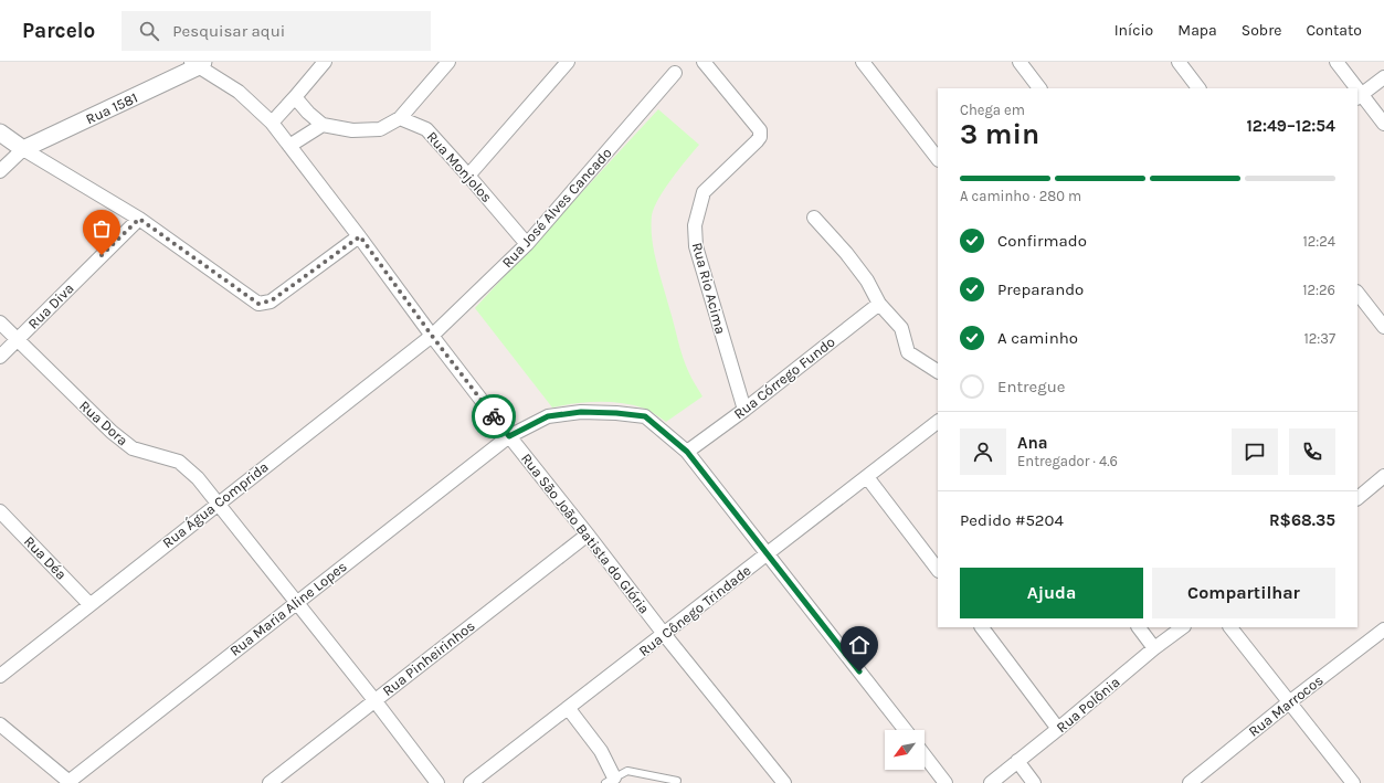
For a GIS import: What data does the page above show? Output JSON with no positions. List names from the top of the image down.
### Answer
{
  "streets": {
    "street": [
      "Rua 1581",
      "Rua Monjolos",
      "Rua José Alves Cancado",
      "Rua Rio Acima",
      "Rua Diva",
      "Rua Córrego Fundo",
      "Rua Dora",
      "Rua Água Comprida",
      "Rua São João Batista do Glória",
      "Rua Déa",
      "Rua Maria Aline Lopes",
      "Rua Cônego Trindade",
      "Rua Pinheirinhos",
      "Rua Polônia",
      "Rua Marrocos"
    ]
  },
  "crossings": [
    ["Rua 1581", "Rua São João Batista do Glória"],
    ["Rua Monjolos", "Rua José Alves Cancado"],
    ["Rua José Alves Cancado", "Rua Água Comprida"],
    ["Rua José Alves Cancado", "Rua São João Batista do Glória"],
    ["Rua Rio Acima", "Rua Córrego Fundo"],
    ["Rua Diva", "Rua Dora"],
    ["Rua Córrego Fundo", "Rua Maria Aline Lopes"],
    ["Rua Dora", "Rua Água Comprida"],
    ["Rua Dora", "Rua Maria Aline Lopes"],
    ["Rua Dora", "Rua Pinheirinhos"],
    ["Rua Água Comprida", "Rua São João Batista do Glória"],
    ["Rua Água Comprida", "Rua Déa"],
    ["Rua São João Batista do Glória", "Rua Maria Aline Lopes"],
    ["Rua São João Batista do Glória", "Rua Cônego Trindade"],
    ["Rua São João Batista do Glória", "Rua Pinheirinhos"],
    ["Rua Maria Aline Lopes", "Rua Cônego Trindade"]
  ],
  "north": "bottom left",
  "page": {
    "header": "Parcelo",
    "search": "Pesquisar aqui",
    "nav": [
      "Início",
      "Mapa",
      "Sobre",
      "Contato"
    ],
    "heading": ["3 min", "Chega em", "12:49–12:54"],
    "panel": [
      "Ana",
      "Entregador · 4.6",
      "Pedido #5204",
      "R$68.35"
    ],
    "bar": "A caminho · 280 m",
    "list": [
      ["Confirmado", "12:24"],
      ["Preparando", "12:26"],
      ["A caminho", "12:37"],
      "Entregue"
    ],
    "buttons": ["Ajuda", "Compartilhar"]
  }
}
